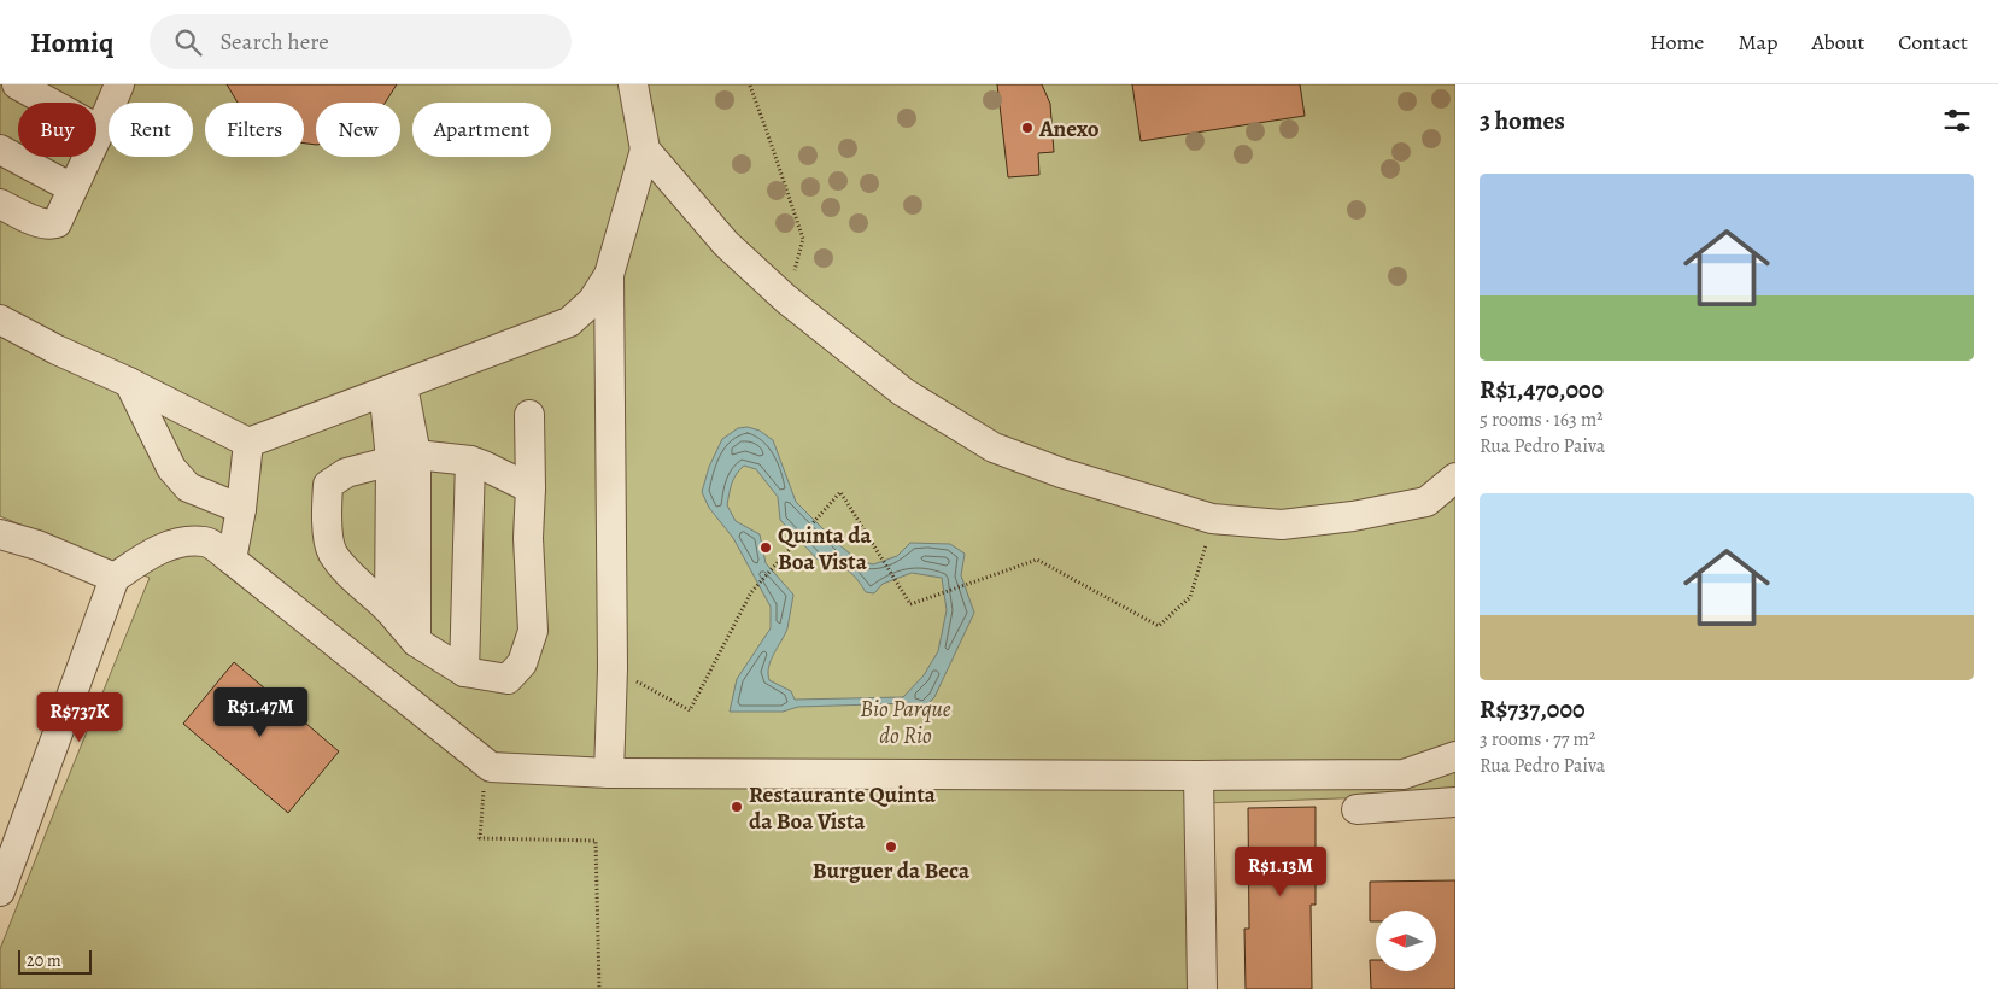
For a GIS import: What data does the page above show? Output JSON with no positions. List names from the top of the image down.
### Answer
{
  "parks": ["Bio Parque do Rio"],
  "places": [
    "Anexo",
    "Quinta da Boa Vista",
    "Restaurante Quinta da Boa Vista",
    "Burguer da Beca"
  ],
  "scale_bar": "20 m",
  "north": "left",
  "page": {
    "header": "Homiq",
    "search": "Search here",
    "nav": [
      "Home",
      "Map",
      "About",
      "Contact"
    ],
    "heading": "3 homes",
    "chip": [
      "Buy",
      "Rent",
      "Filters",
      "New",
      "Apartment"
    ],
    "list": [
      {
        "name": "R$1,470,000",
        "note": "5 rooms · 163 m² · Rua Pedro Paiva"
      },
      {
        "name": "R$737,000",
        "note": "3 rooms · 77 m² · Rua Pedro Paiva"
      }
    ],
    "price": ["R$1.47M", "R$737K", "R$1.13M"],
    "scale": "20 m"
  }
}
